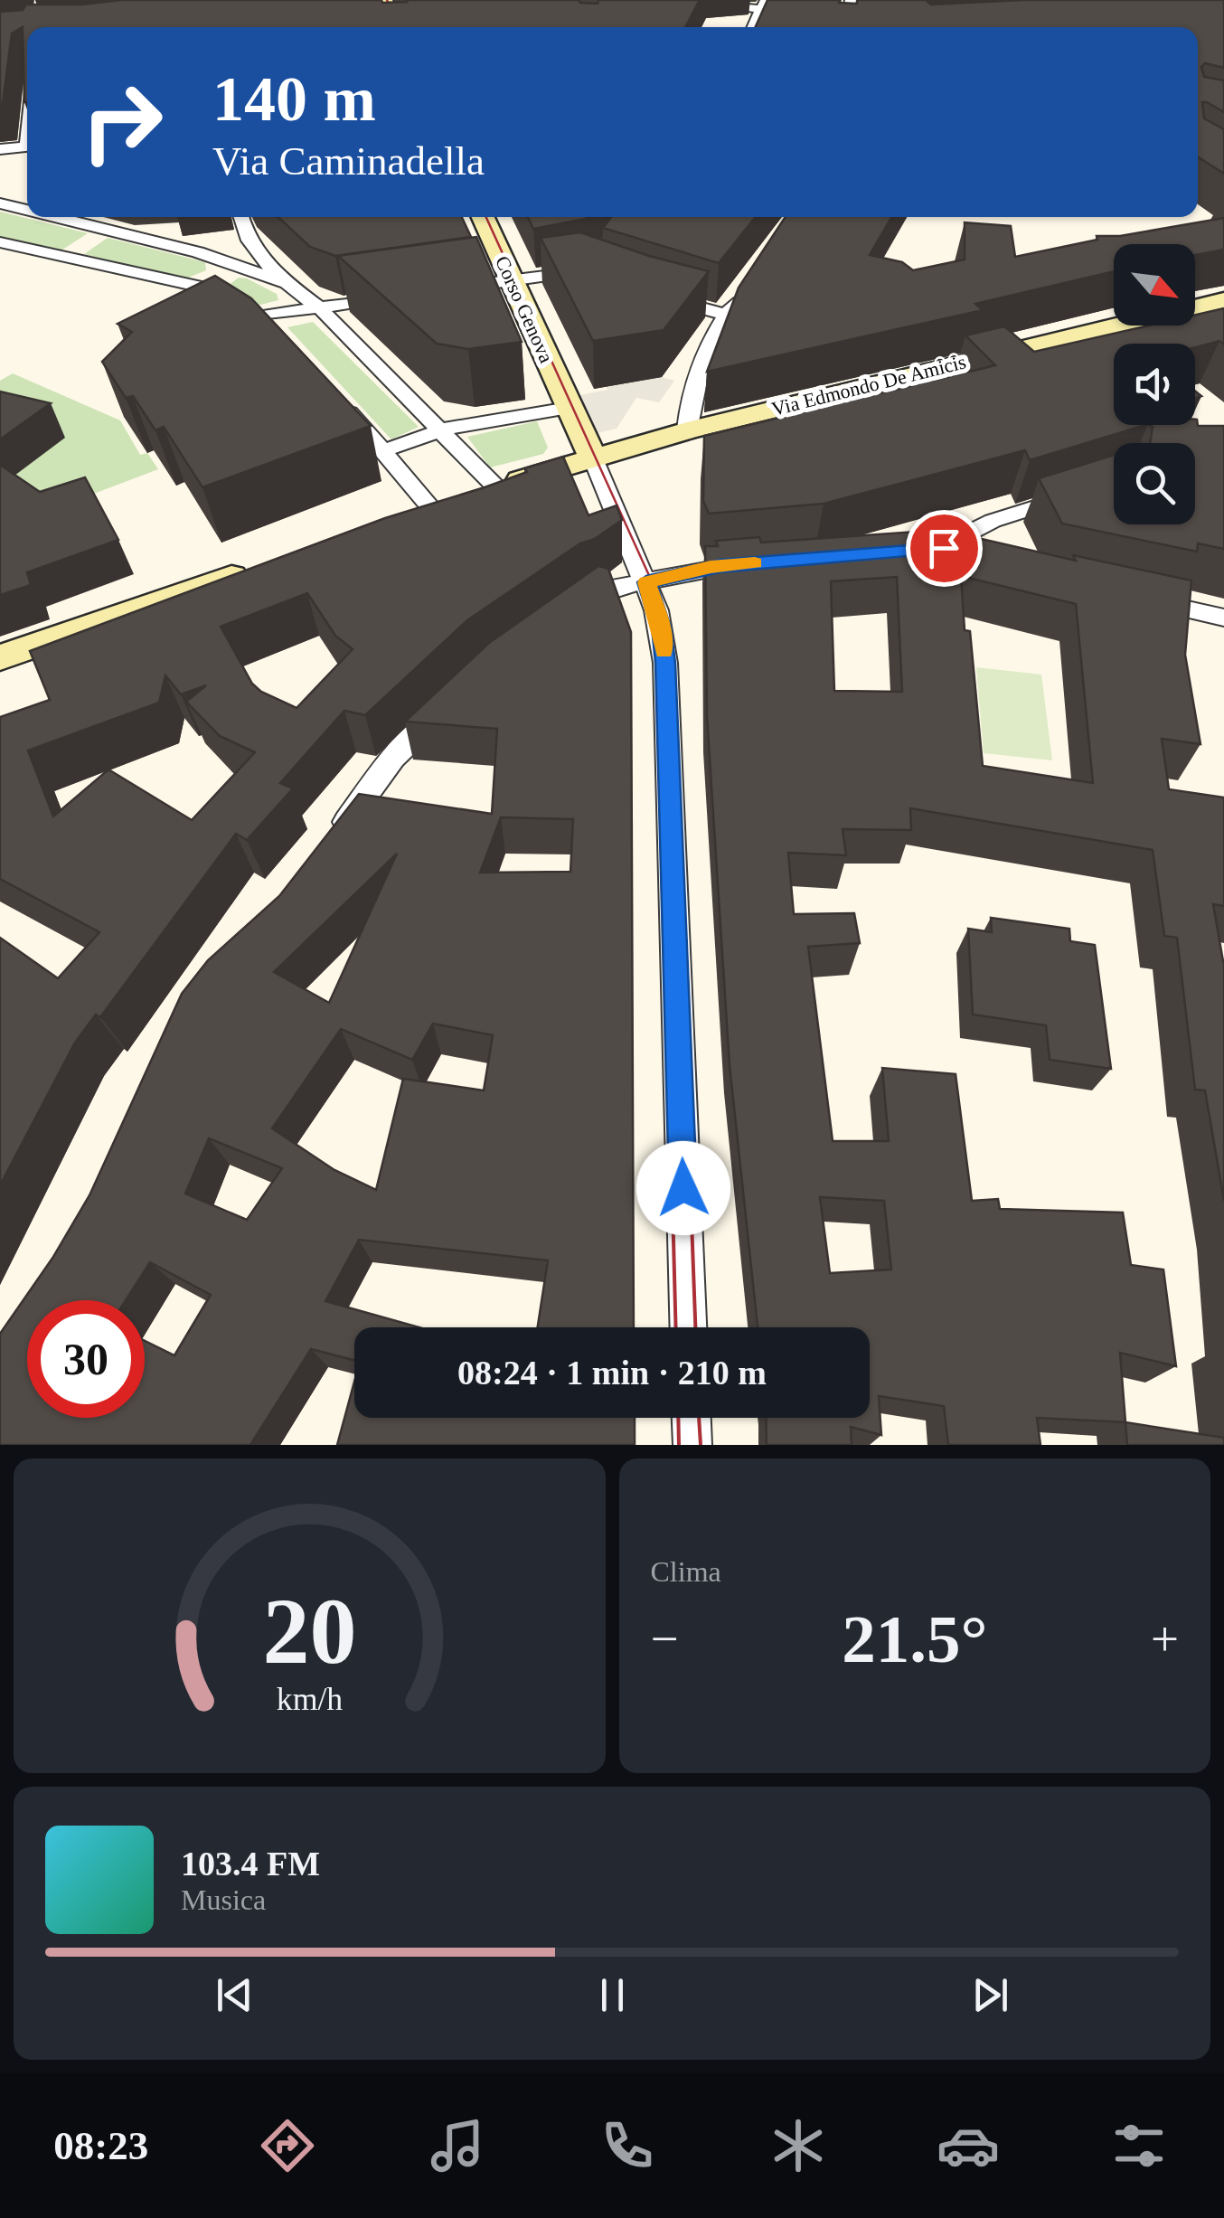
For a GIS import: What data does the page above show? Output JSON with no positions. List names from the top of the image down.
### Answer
{
  "streets": {
    "street": ["Corso Genova", "Via Edmondo De Amicis"]
  },
  "crossings": [
    ["Corso Genova", "Via Edmondo De Amicis"]
  ],
  "north": "bottom right",
  "page": {
    "turn": ["140 m", "Via Caminadella"],
    "limit": "30",
    "trip": "08:24 · 1 min · 210 m",
    "tile": "Clima",
    "heat": ["−", "21.5°", "+"],
    "song": ["103.4 FM", "Musica"],
    "tabs": "08:23",
    "gauge": ["20", "km/h"]
  }
}
